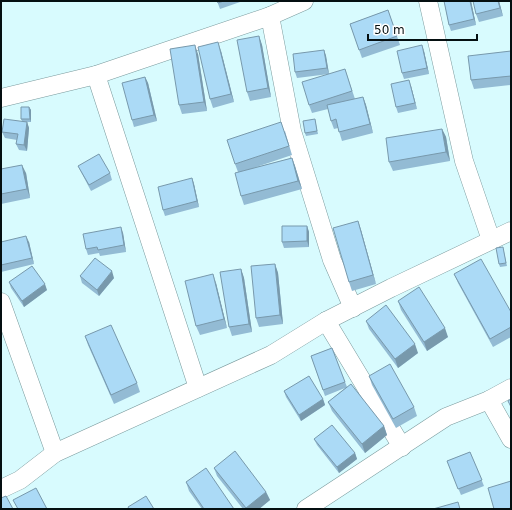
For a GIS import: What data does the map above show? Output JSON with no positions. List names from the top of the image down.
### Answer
{
  "scale_bar": "50 m"
}
